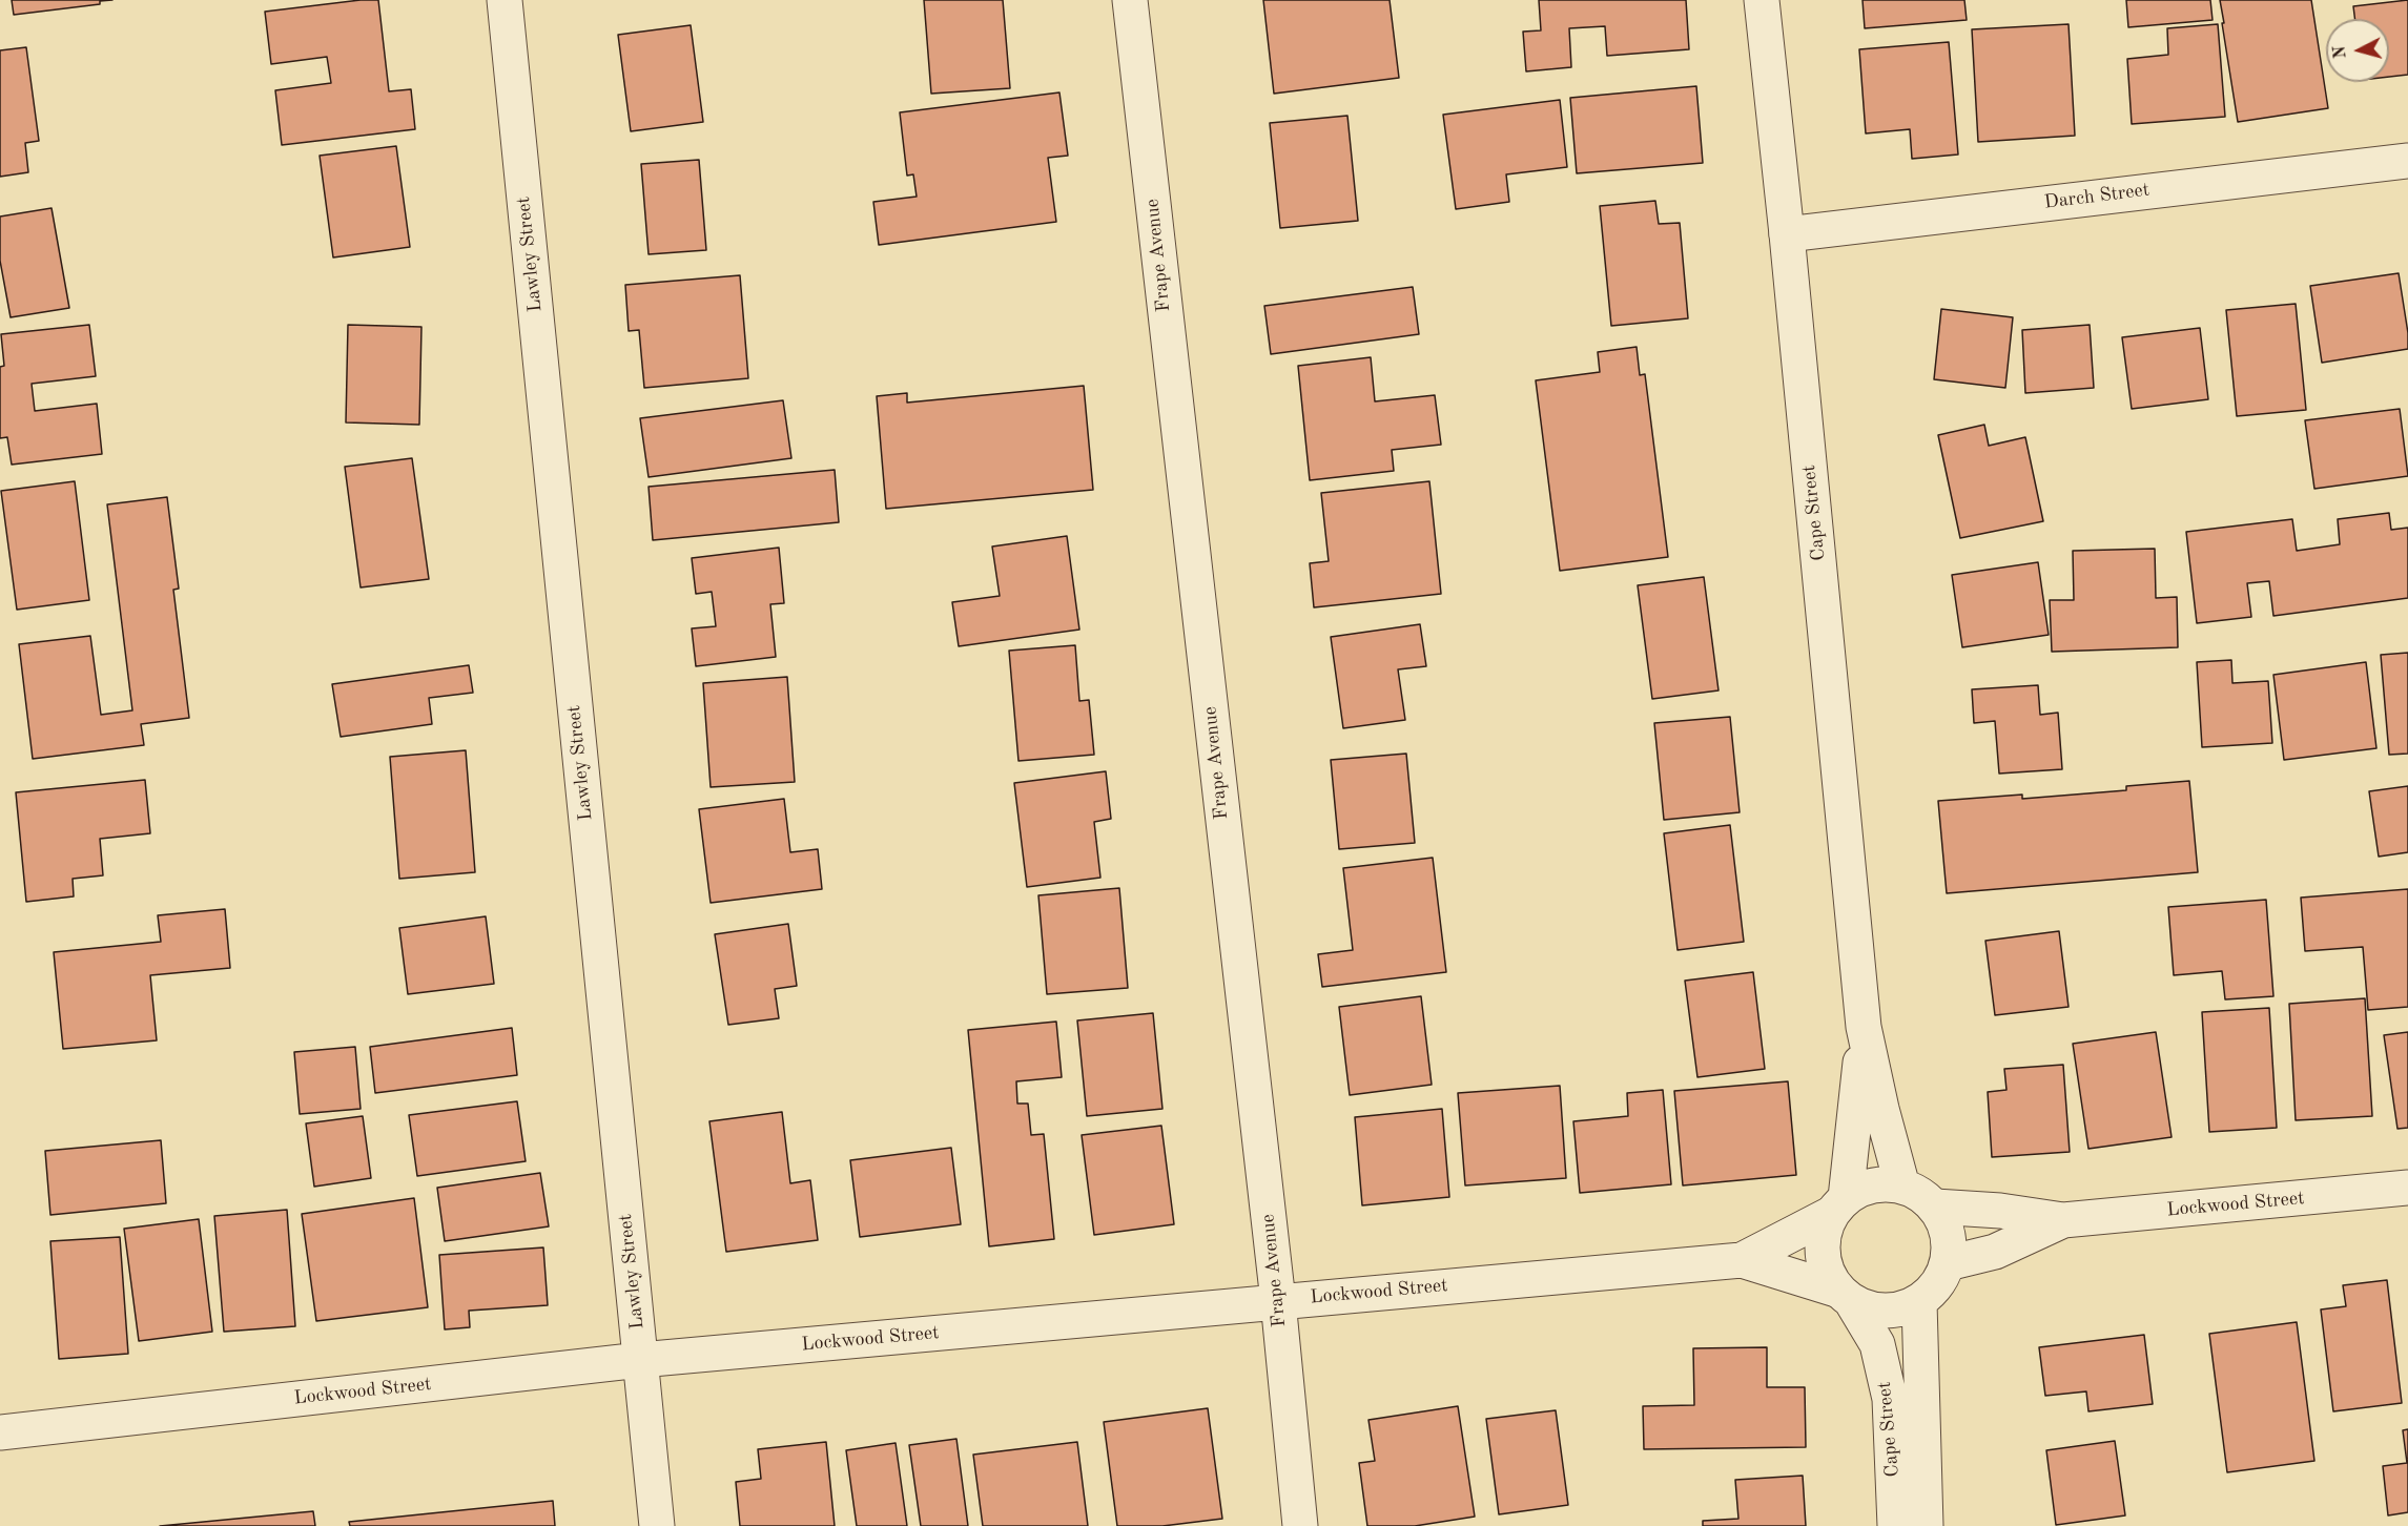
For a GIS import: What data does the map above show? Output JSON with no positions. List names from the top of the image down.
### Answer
{
  "streets": {
    "street": [
      "Darch Street",
      "Lawley Street",
      "Frape Avenue",
      "Cape Street",
      "Lockwood Street"
    ]
  },
  "crossings": [
    ["Darch Street", "Cape Street"],
    ["Lawley Street", "Lockwood Street"],
    ["Frape Avenue", "Lockwood Street"],
    ["Cape Street", "Lockwood Street"]
  ],
  "north": "left"
}
